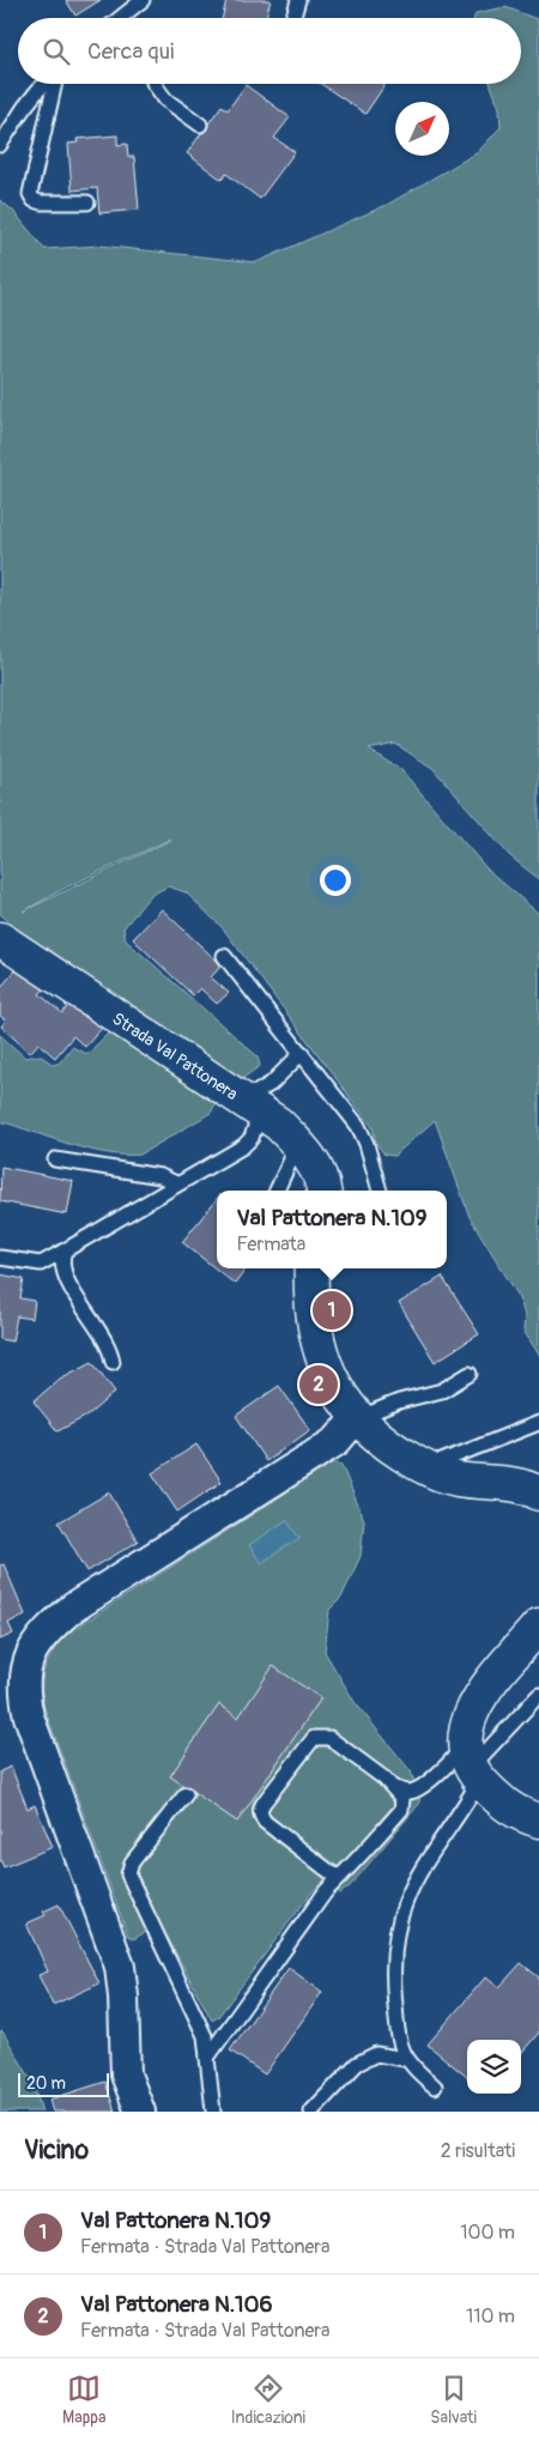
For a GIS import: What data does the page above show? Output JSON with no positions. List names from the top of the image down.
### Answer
{
  "streets": {
    "street": ["Strada Val Pattonera"]
  },
  "scale_bar": "20 m",
  "north": "top right",
  "page": {
    "search": "Cerca qui",
    "popup": ["Val Pattonera N.109", "Fermata"],
    "pins": ["1", "2"],
    "scale": "20 m",
    "heading": ["Vicino", "2 risultati"],
    "list": [
      {
        "mark": "1",
        "name": "Val Pattonera N.109",
        "note": "Fermata · Strada Val Pattonera",
        "value": "100 m"
      },
      {
        "mark": "2",
        "name": "Val Pattonera N.106",
        "note": "Fermata · Strada Val Pattonera",
        "value": "110 m"
      }
    ],
    "nav": ["Mappa", "Indicazioni", "Salvati"]
  }
}
